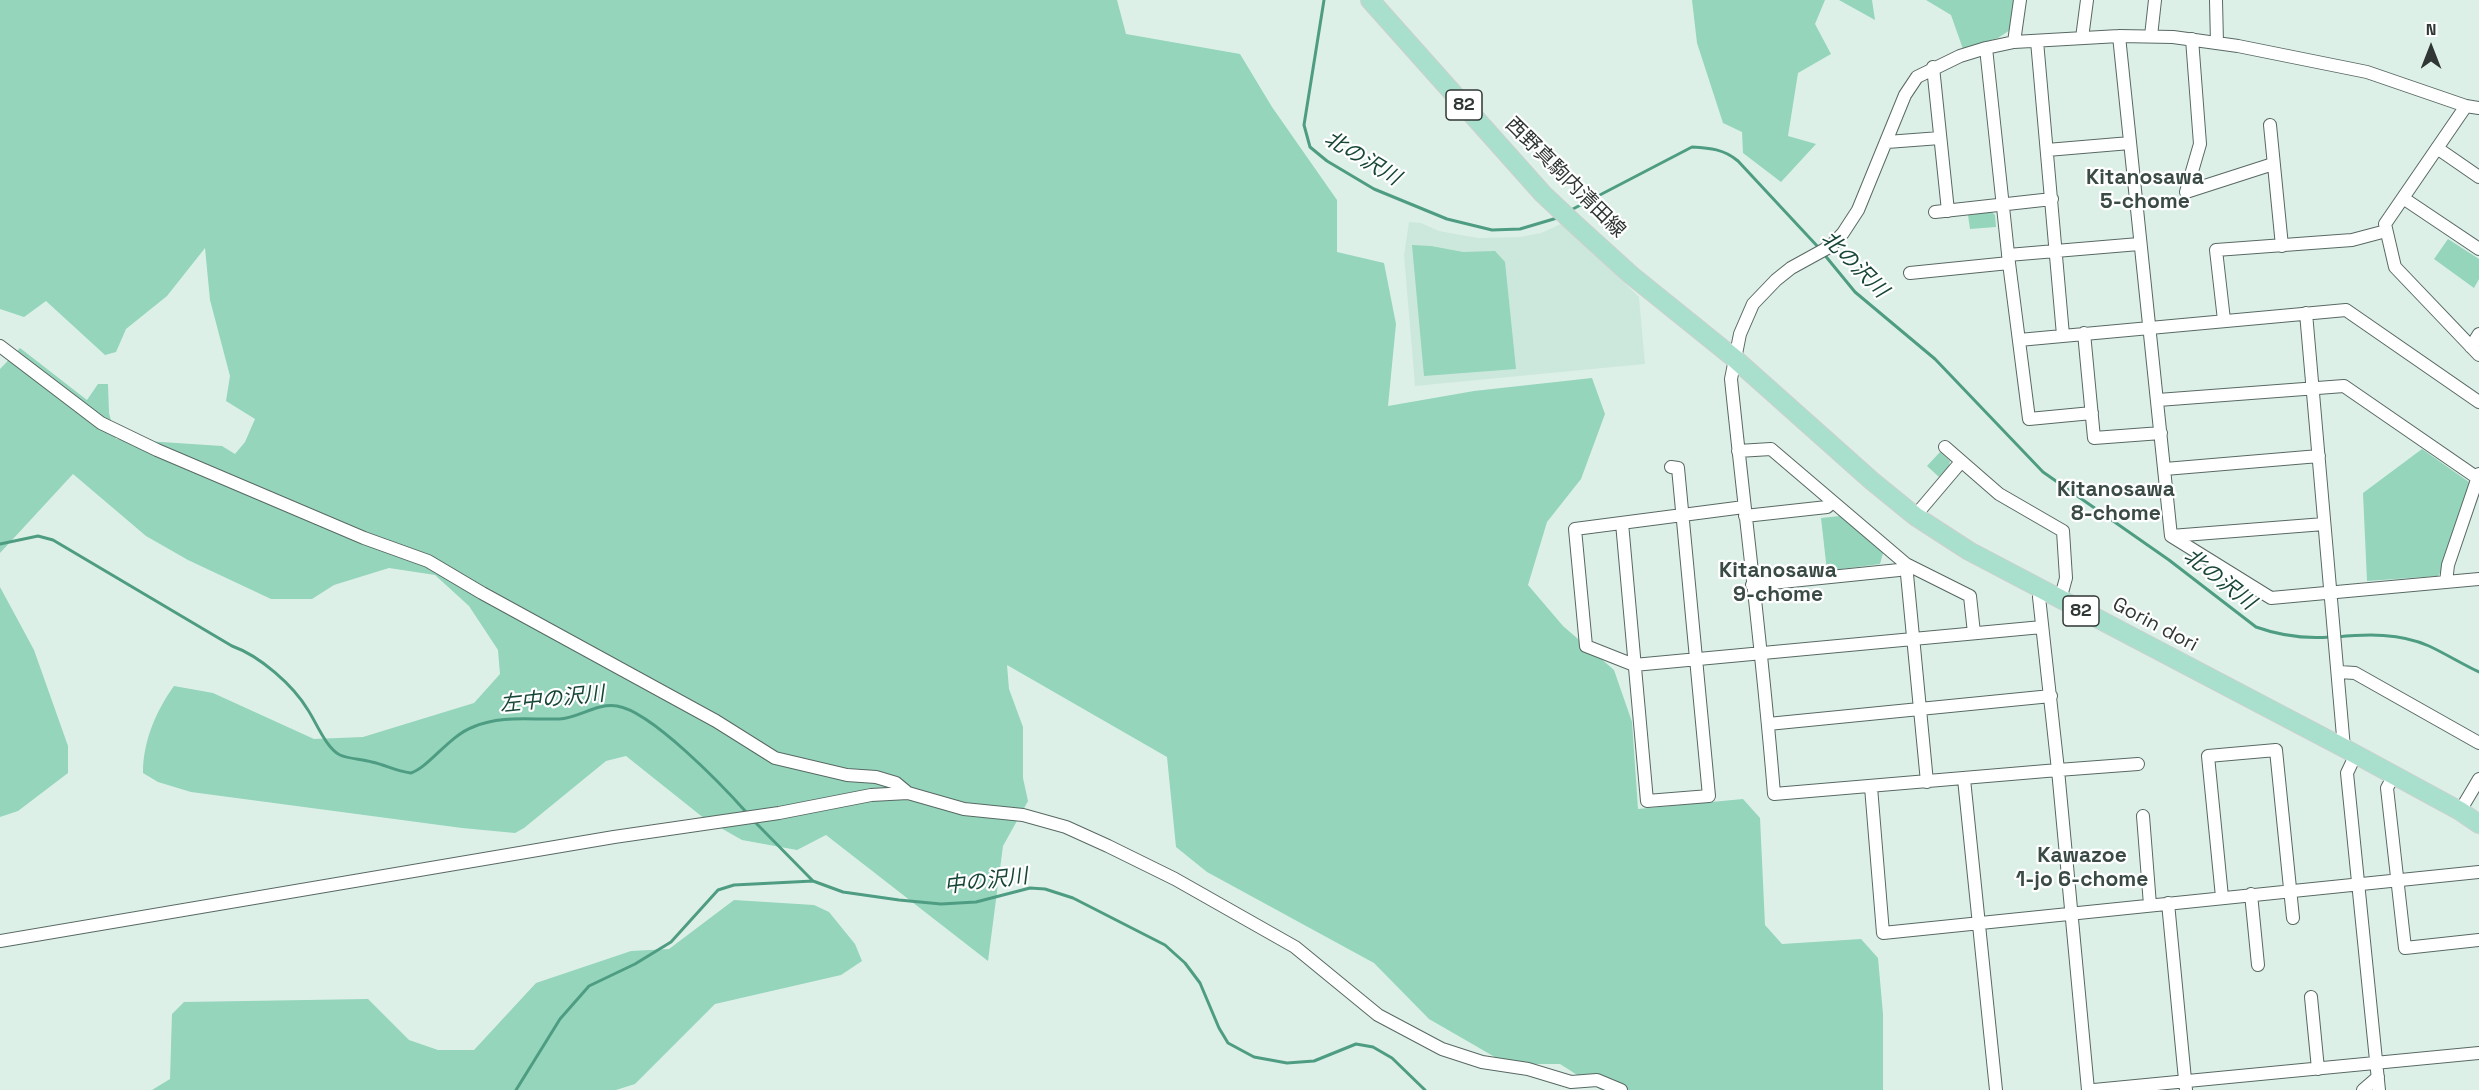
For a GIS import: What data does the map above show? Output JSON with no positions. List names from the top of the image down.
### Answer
{
  "streets": {
    "main road": ["82", "西野真駒内清田線", "Gorin dori"]
  },
  "crossings": [
    ["西野真駒内清田線", "Gorin dori"]
  ],
  "districts": [
    "Kitanosawa 5-chome",
    "Kitanosawa 8-chome",
    "Kitanosawa 9-chome",
    "Kawazoe 1-jo 6-chome"
  ],
  "water": ["北の沢川", "左中の沢川", "中の沢川"],
  "north": "top"
}
